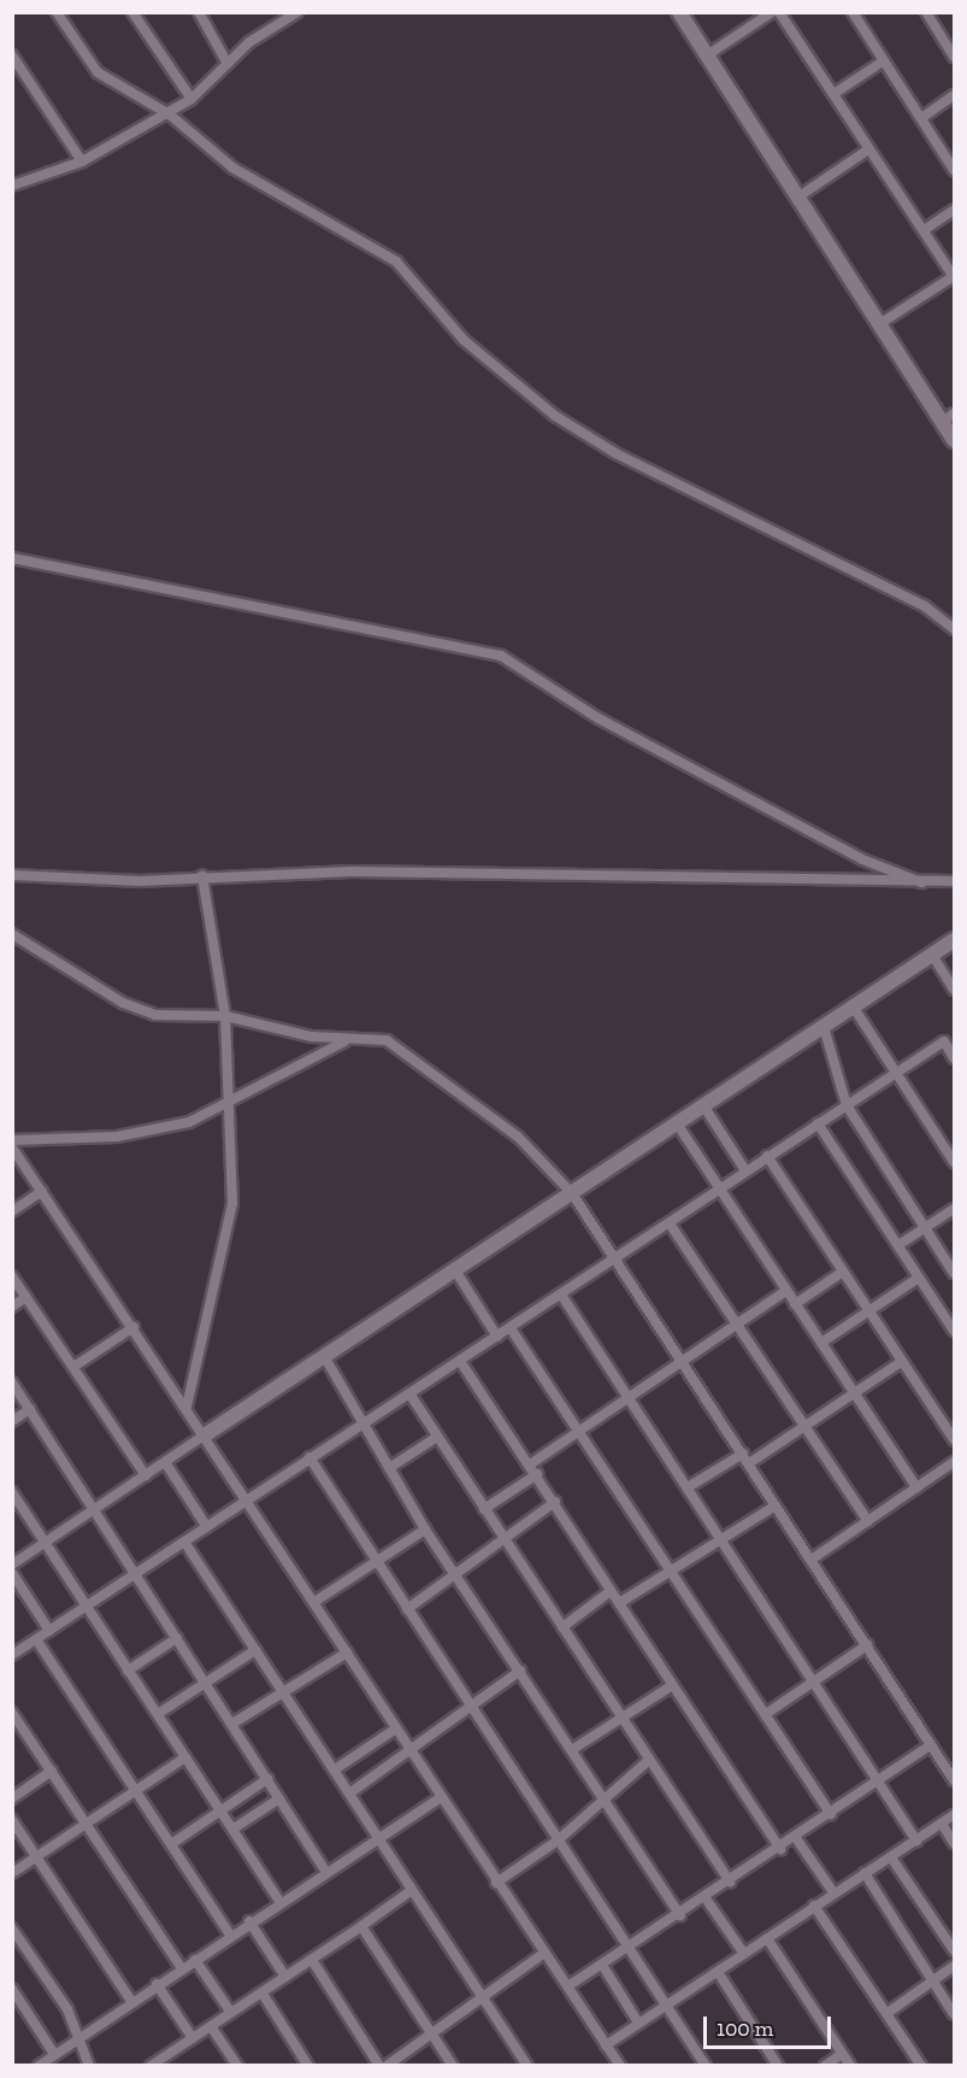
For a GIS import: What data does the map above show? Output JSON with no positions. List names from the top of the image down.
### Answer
{
  "scale_bar": "100 m"
}
